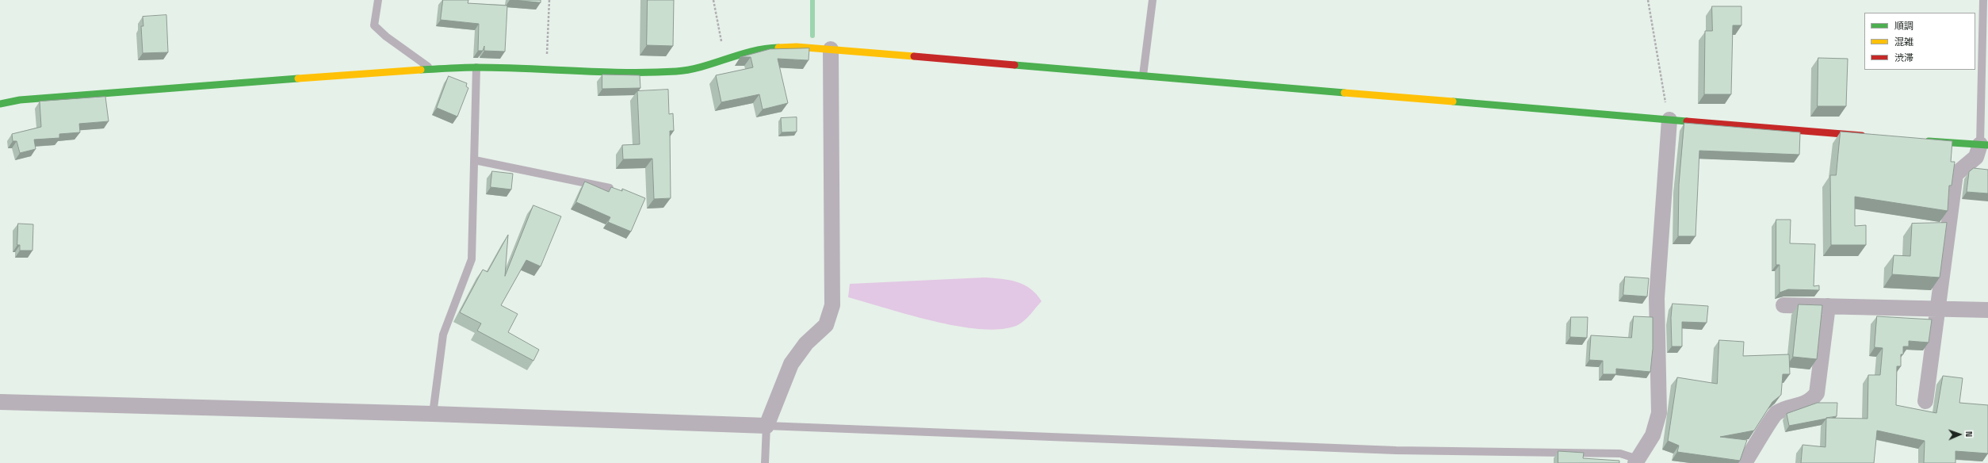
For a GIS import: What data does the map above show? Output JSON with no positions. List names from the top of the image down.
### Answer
{
  "legend": ["順調", "混雑", "渋滞"],
  "north": "right"
}
